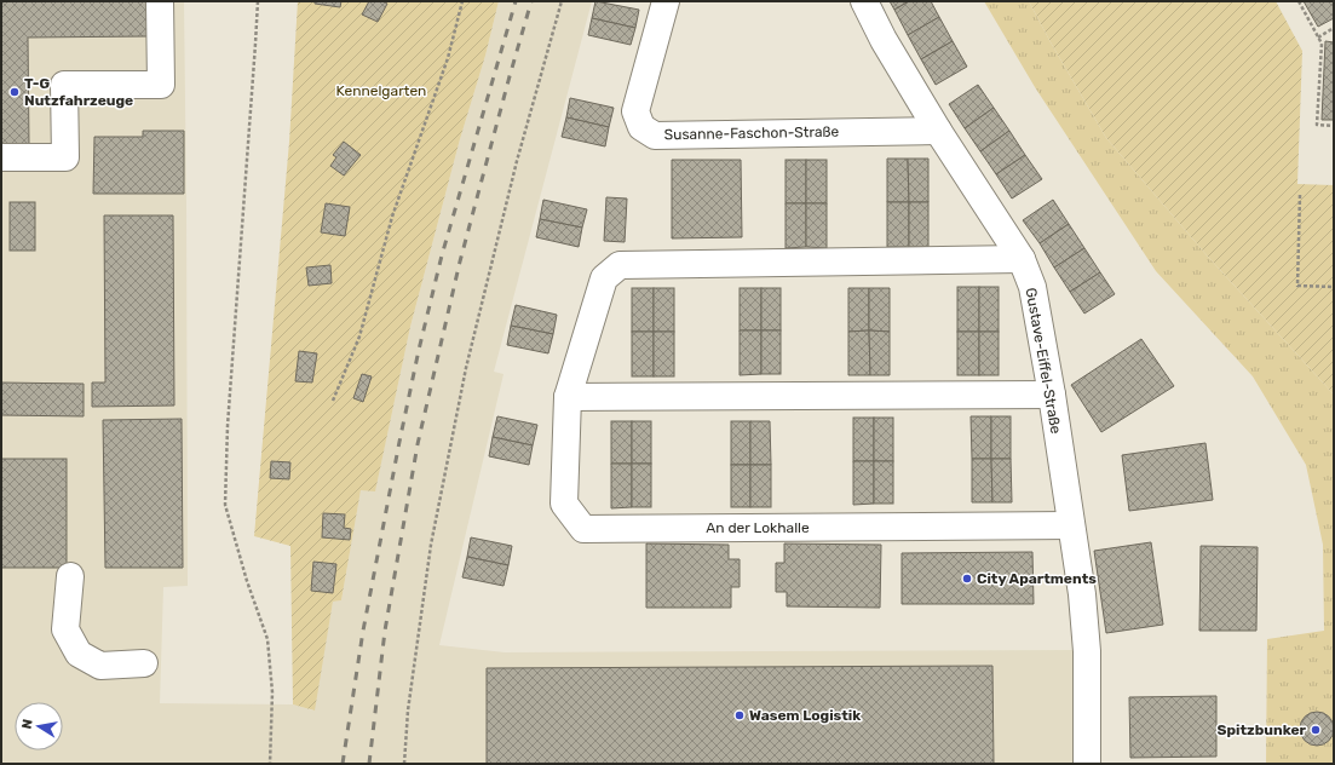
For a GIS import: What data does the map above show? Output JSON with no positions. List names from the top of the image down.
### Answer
{
  "streets": {
    "street": ["Susanne-Faschon-Straße", "Gustave-Eiffel-Straße", "An der Lokhalle"]
  },
  "crossings": [
    ["Susanne-Faschon-Straße", "Gustave-Eiffel-Straße"],
    ["Gustave-Eiffel-Straße", "An der Lokhalle"]
  ],
  "parks": ["Kennelgarten"],
  "places": [
    "T-G Nutzfahrzeuge",
    "City Apartments",
    "Wasem Logistik",
    "Spitzbunker"
  ],
  "north": "left"
}
